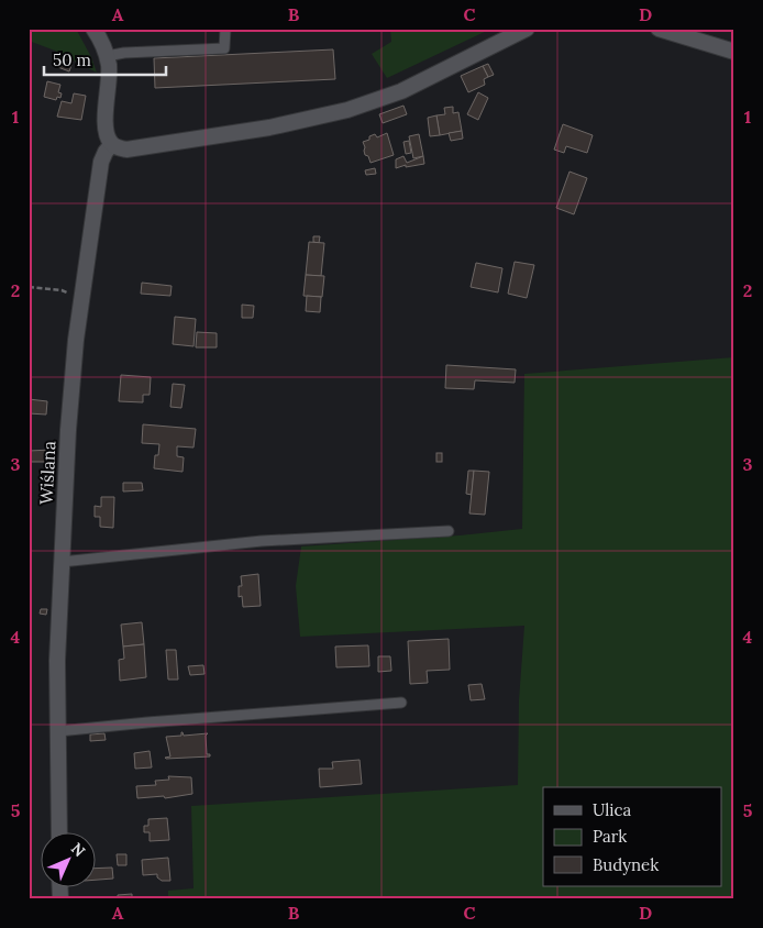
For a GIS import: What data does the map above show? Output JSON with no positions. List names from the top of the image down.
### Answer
{
  "streets": {
    "street": ["Wiślana"]
  },
  "legend": ["Ulica", "Park", "Budynek"],
  "scale_bar": "50 m",
  "north": "top right",
  "grid": {
    "columns": [
      "A",
      "B",
      "C",
      "D"
    ],
    "rows": [
      "1",
      "2",
      "3",
      "4",
      "5"
    ]
  }
}
